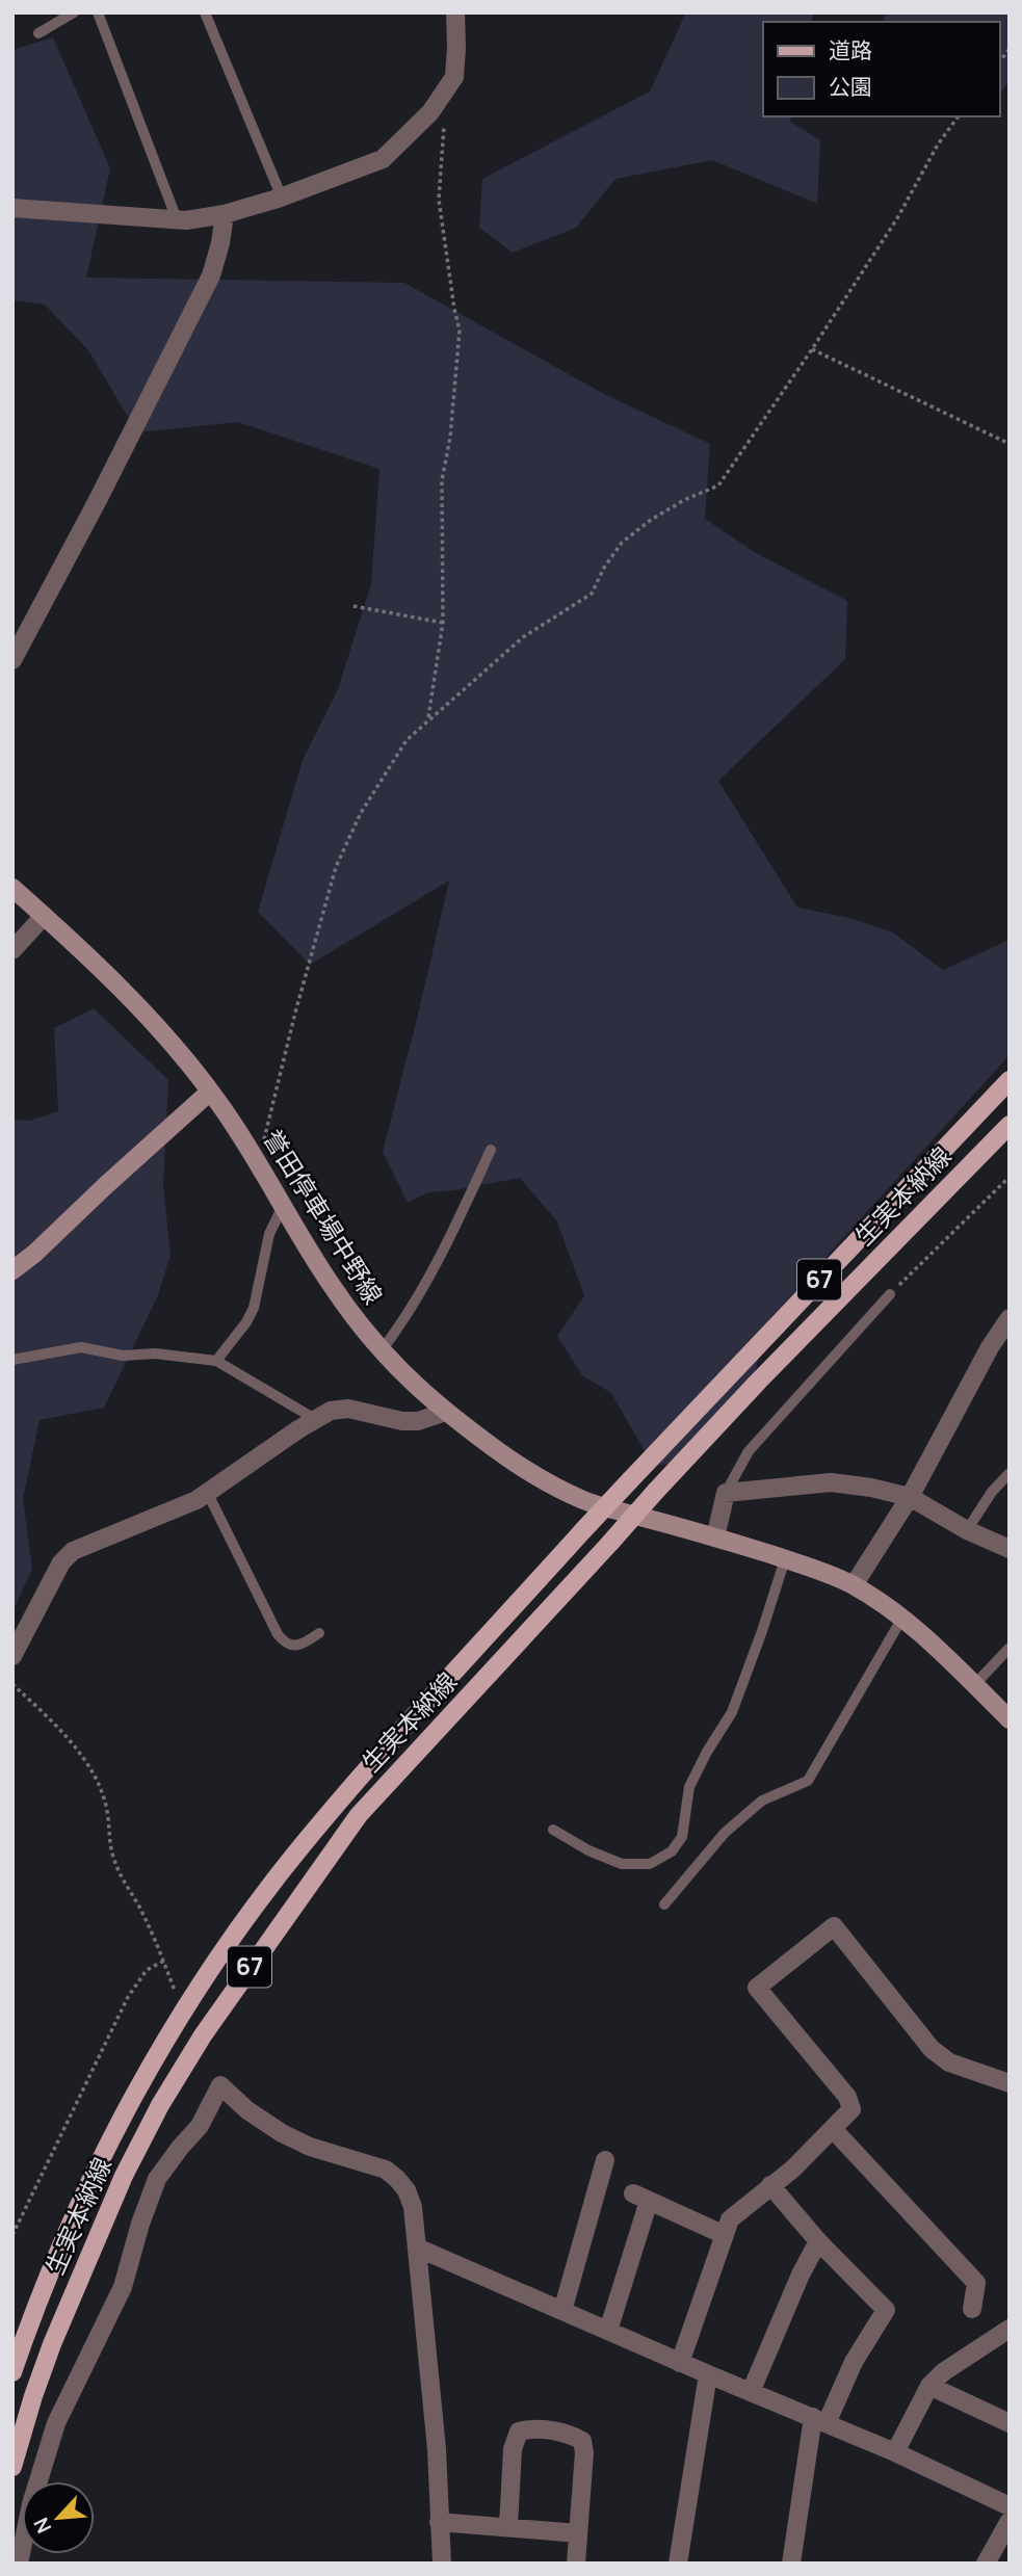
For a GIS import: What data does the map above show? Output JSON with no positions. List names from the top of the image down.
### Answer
{
  "streets": {
    "main road": ["生実本納線", "誉田停車場中野線", "67"]
  },
  "legend": ["道路", "公園"],
  "north": "bottom left"
}
